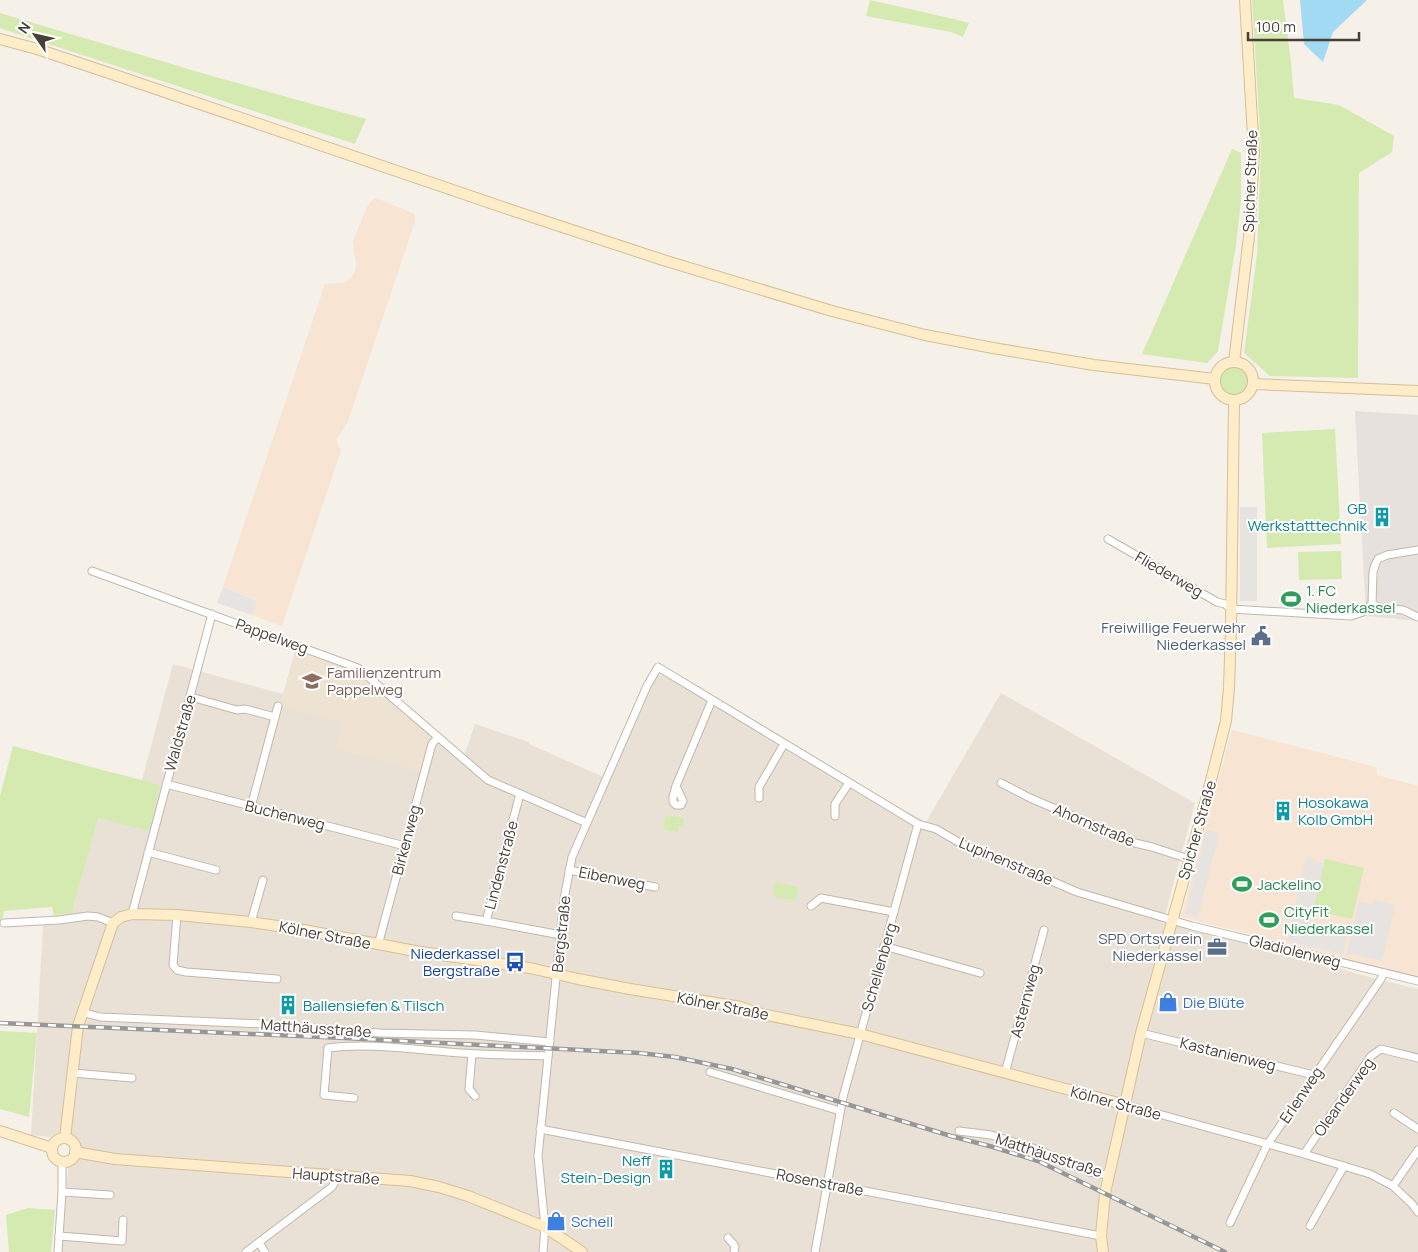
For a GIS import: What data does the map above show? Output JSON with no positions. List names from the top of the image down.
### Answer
{
  "streets": {
    "street": [
      "Spicher Straße",
      "Fliederweg",
      "Pappelweg",
      "Waldstraße",
      "Buchenweg",
      "Ahornstraße",
      "Birkenweg",
      "Lupinenstraße",
      "Lindenstraße",
      "Eibenweg",
      "Bergstraße",
      "Kölner Straße",
      "Gladiolenweg",
      "Schellenberg",
      "Asternweg",
      "Matthäusstraße",
      "Kastanienweg",
      "Erlenweg",
      "Oleanderweg",
      "Hauptstraße",
      "Rosenstraße"
    ]
  },
  "crossings": [
    ["Spicher Straße", "Fliederweg"],
    ["Spicher Straße", "Ahornstraße"],
    ["Spicher Straße", "Lupinenstraße"],
    ["Spicher Straße", "Kölner Straße"],
    ["Spicher Straße", "Gladiolenweg"],
    ["Spicher Straße", "Matthäusstraße"],
    ["Spicher Straße", "Kastanienweg"],
    ["Spicher Straße", "Rosenstraße"],
    ["Pappelweg", "Waldstraße"],
    ["Pappelweg", "Birkenweg"],
    ["Pappelweg", "Lindenstraße"],
    ["Pappelweg", "Bergstraße"],
    ["Waldstraße", "Buchenweg"],
    ["Waldstraße", "Kölner Straße"],
    ["Buchenweg", "Birkenweg"],
    ["Birkenweg", "Kölner Straße"],
    ["Lupinenstraße", "Bergstraße"],
    ["Lupinenstraße", "Gladiolenweg"],
    ["Lupinenstraße", "Schellenberg"],
    ["Lindenstraße", "Bergstraße"],
    ["Eibenweg", "Bergstraße"],
    ["Bergstraße", "Kölner Straße"],
    ["Bergstraße", "Matthäusstraße"],
    ["Bergstraße", "Hauptstraße"],
    ["Bergstraße", "Rosenstraße"],
    ["Kölner Straße", "Schellenberg"],
    ["Kölner Straße", "Asternweg"],
    ["Kölner Straße", "Erlenweg"],
    ["Kölner Straße", "Oleanderweg"],
    ["Gladiolenweg", "Erlenweg"],
    ["Schellenberg", "Rosenstraße"],
    ["Kastanienweg", "Erlenweg"]
  ],
  "places": {
    "building": [
      "GB Werkstatttechnik",
      "Hosokawa Kolb GmbH",
      "Ballensiefen & Tilsch",
      "Neff Stein-Design"
    ],
    "sports": ["1. FC Niederkassel", "Jackelino", "CityFit Niederkassel"],
    "public building": ["Freiwillige Feuerwehr Niederkassel"],
    "school or university": ["Familienzentrum Pappelweg"],
    "office": ["SPD Ortsverein Niederkassel"],
    "bus stop": ["Niederkassel Bergstraße"],
    "shop": ["Die Blüte", "Schell"]
  },
  "scale_bar": "100 m",
  "north": "top left"
}
